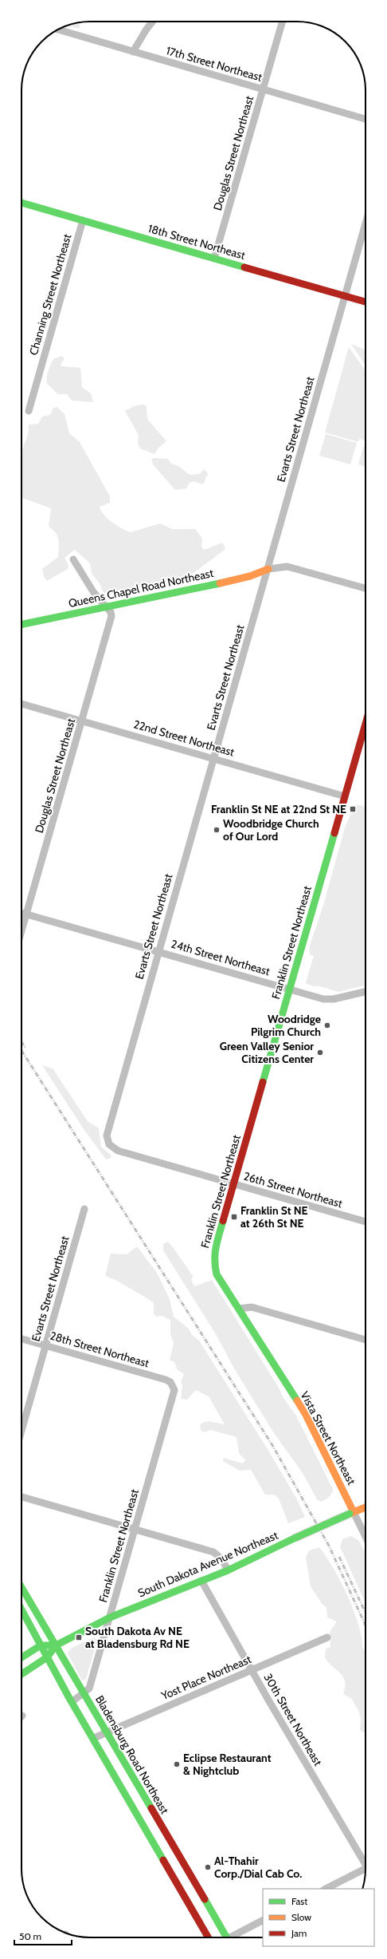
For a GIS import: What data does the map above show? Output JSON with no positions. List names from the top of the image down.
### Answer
{
  "streets": {
    "street": [
      "17th Street Northeast",
      "Douglas Street Northeast",
      "18th Street Northeast",
      "Channing Street Northeast",
      "Evarts Street Northeast",
      "Queens Chapel Road Northeast",
      "22nd Street Northeast",
      "Franklin Street Northeast",
      "24th Street Northeast",
      "26th Street Northeast",
      "28th Street Northeast",
      "Vista Street Northeast",
      "South Dakota Avenue Northeast",
      "Yost Place Northeast",
      "30th Street Northeast",
      "Bladensburg Road Northeast"
    ]
  },
  "crossings": [
    ["17th Street Northeast", "Douglas Street Northeast"],
    ["Douglas Street Northeast", "18th Street Northeast"],
    ["Douglas Street Northeast", "Queens Chapel Road Northeast"],
    ["Douglas Street Northeast", "22nd Street Northeast"],
    ["Douglas Street Northeast", "24th Street Northeast"],
    ["18th Street Northeast", "Channing Street Northeast"],
    ["18th Street Northeast", "Evarts Street Northeast"],
    ["Evarts Street Northeast", "Queens Chapel Road Northeast"],
    ["Evarts Street Northeast", "22nd Street Northeast"],
    ["Evarts Street Northeast", "24th Street Northeast"],
    ["Evarts Street Northeast", "26th Street Northeast"],
    ["Evarts Street Northeast", "28th Street Northeast"],
    ["22nd Street Northeast", "Franklin Street Northeast"],
    ["Franklin Street Northeast", "24th Street Northeast"],
    ["Franklin Street Northeast", "26th Street Northeast"],
    ["Franklin Street Northeast", "28th Street Northeast"],
    ["Franklin Street Northeast", "Vista Street Northeast"],
    ["Franklin Street Northeast", "South Dakota Avenue Northeast"],
    ["Franklin Street Northeast", "Bladensburg Road Northeast"],
    ["Vista Street Northeast", "South Dakota Avenue Northeast"],
    ["South Dakota Avenue Northeast", "30th Street Northeast"],
    ["South Dakota Avenue Northeast", "Bladensburg Road Northeast"],
    ["Yost Place Northeast", "30th Street Northeast"],
    ["Yost Place Northeast", "Bladensburg Road Northeast"]
  ],
  "places": {
    "transit": ["Franklin St NE at 22nd St NE", "Franklin St NE at 26th St NE", "South Dakota Av NE at Bladensburg Rd NE"],
    "other": [
      "Woodbridge Church of Our Lord",
      "Woodridge Pilgrim Church",
      "Green Valley Senior Citizens Center",
      "Eclipse Restaurant & Nightclub",
      "Al-Thahir Corp./Dial Cab Co."
    ]
  },
  "legend": ["Fast", "Slow", "Jam"],
  "scale_bar": "50 m"
}
